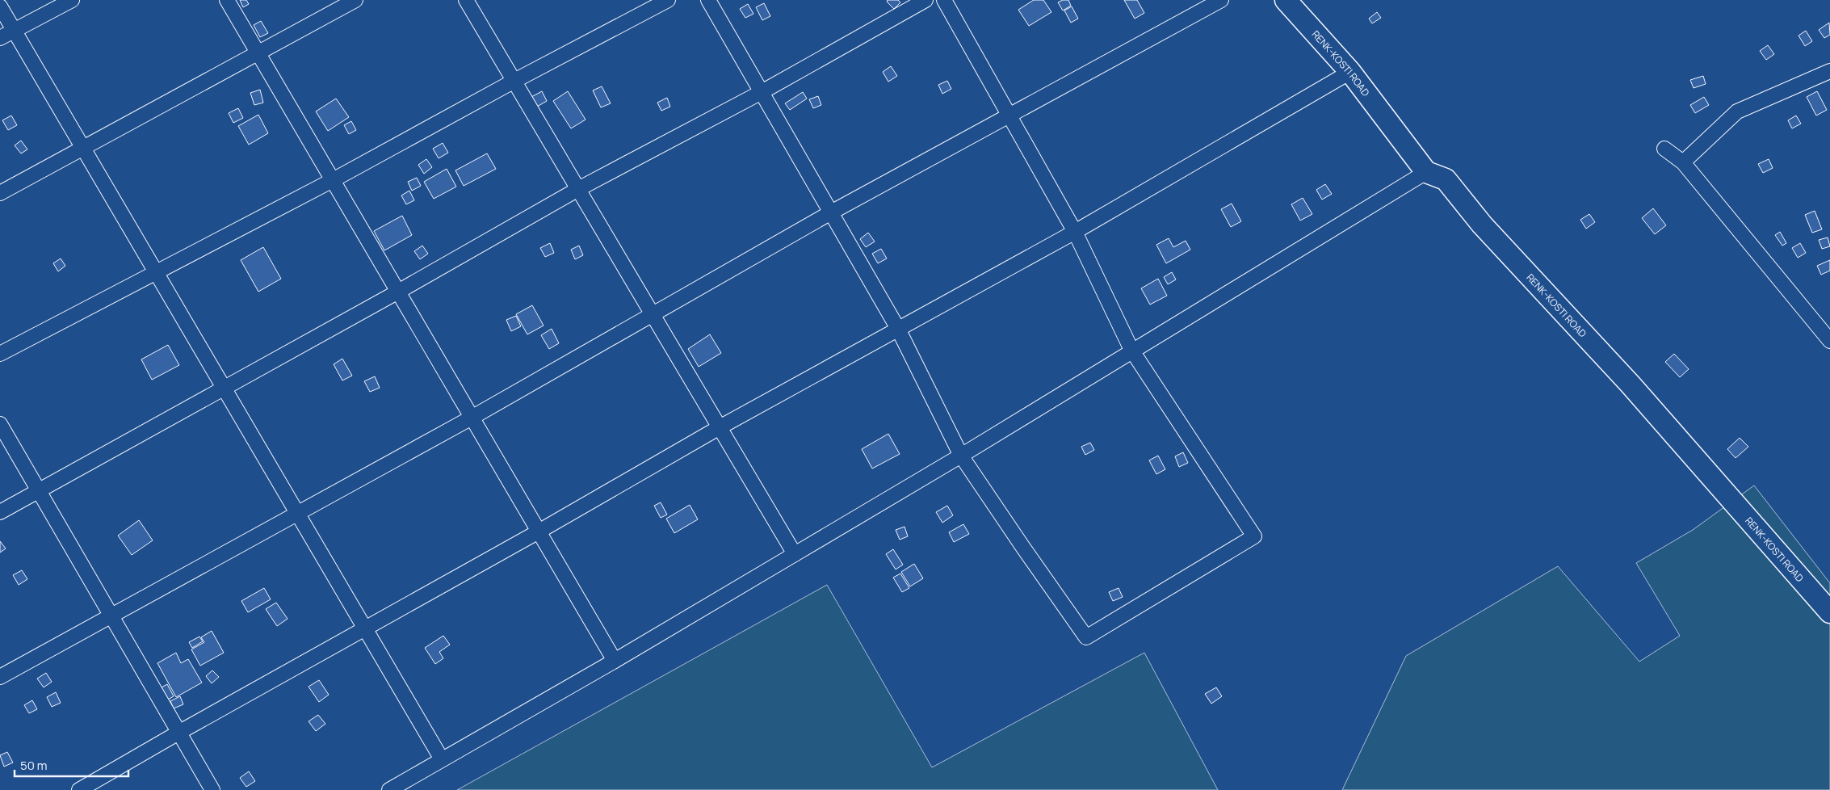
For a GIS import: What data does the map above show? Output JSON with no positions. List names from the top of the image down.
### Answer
{
  "streets": {
    "main road": ["RENK-KOSTI ROAD"]
  },
  "scale_bar": "50 m"
}
